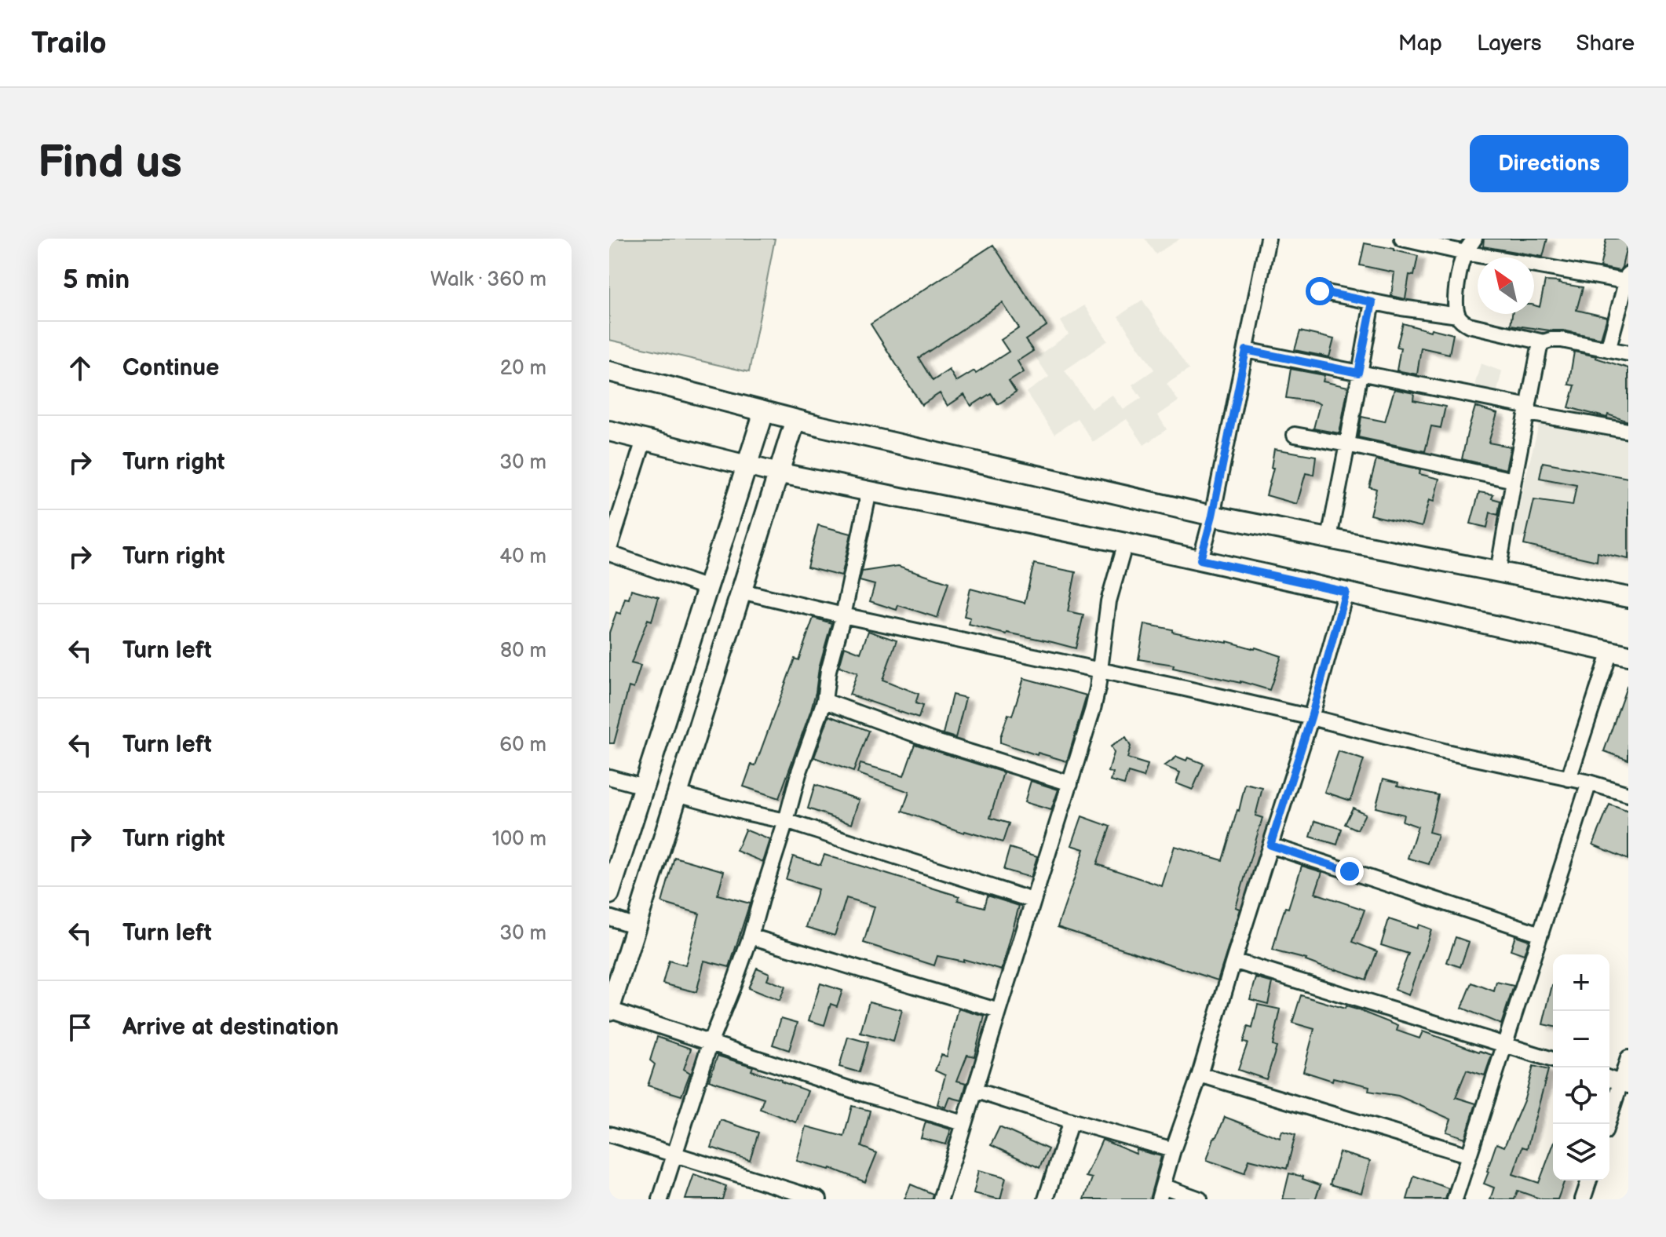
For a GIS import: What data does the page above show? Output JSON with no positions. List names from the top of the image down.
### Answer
{
  "north": "top left",
  "page": {
    "header": "Trailo",
    "nav": ["Map", "Layers", "Share"],
    "buttons": "Directions",
    "title": "Find us",
    "heading": ["5 min", "Walk · 360 m"],
    "list": [
      ["Continue", "20 m"],
      ["Turn right", "30 m"],
      ["Turn right", "40 m"],
      ["Turn left", "80 m"],
      ["Turn left", "60 m"],
      ["Turn right", "100 m"],
      ["Turn left", "30 m"],
      "Arrive at destination"
    ],
    "map_buttons": ["+", "−"]
  }
}
